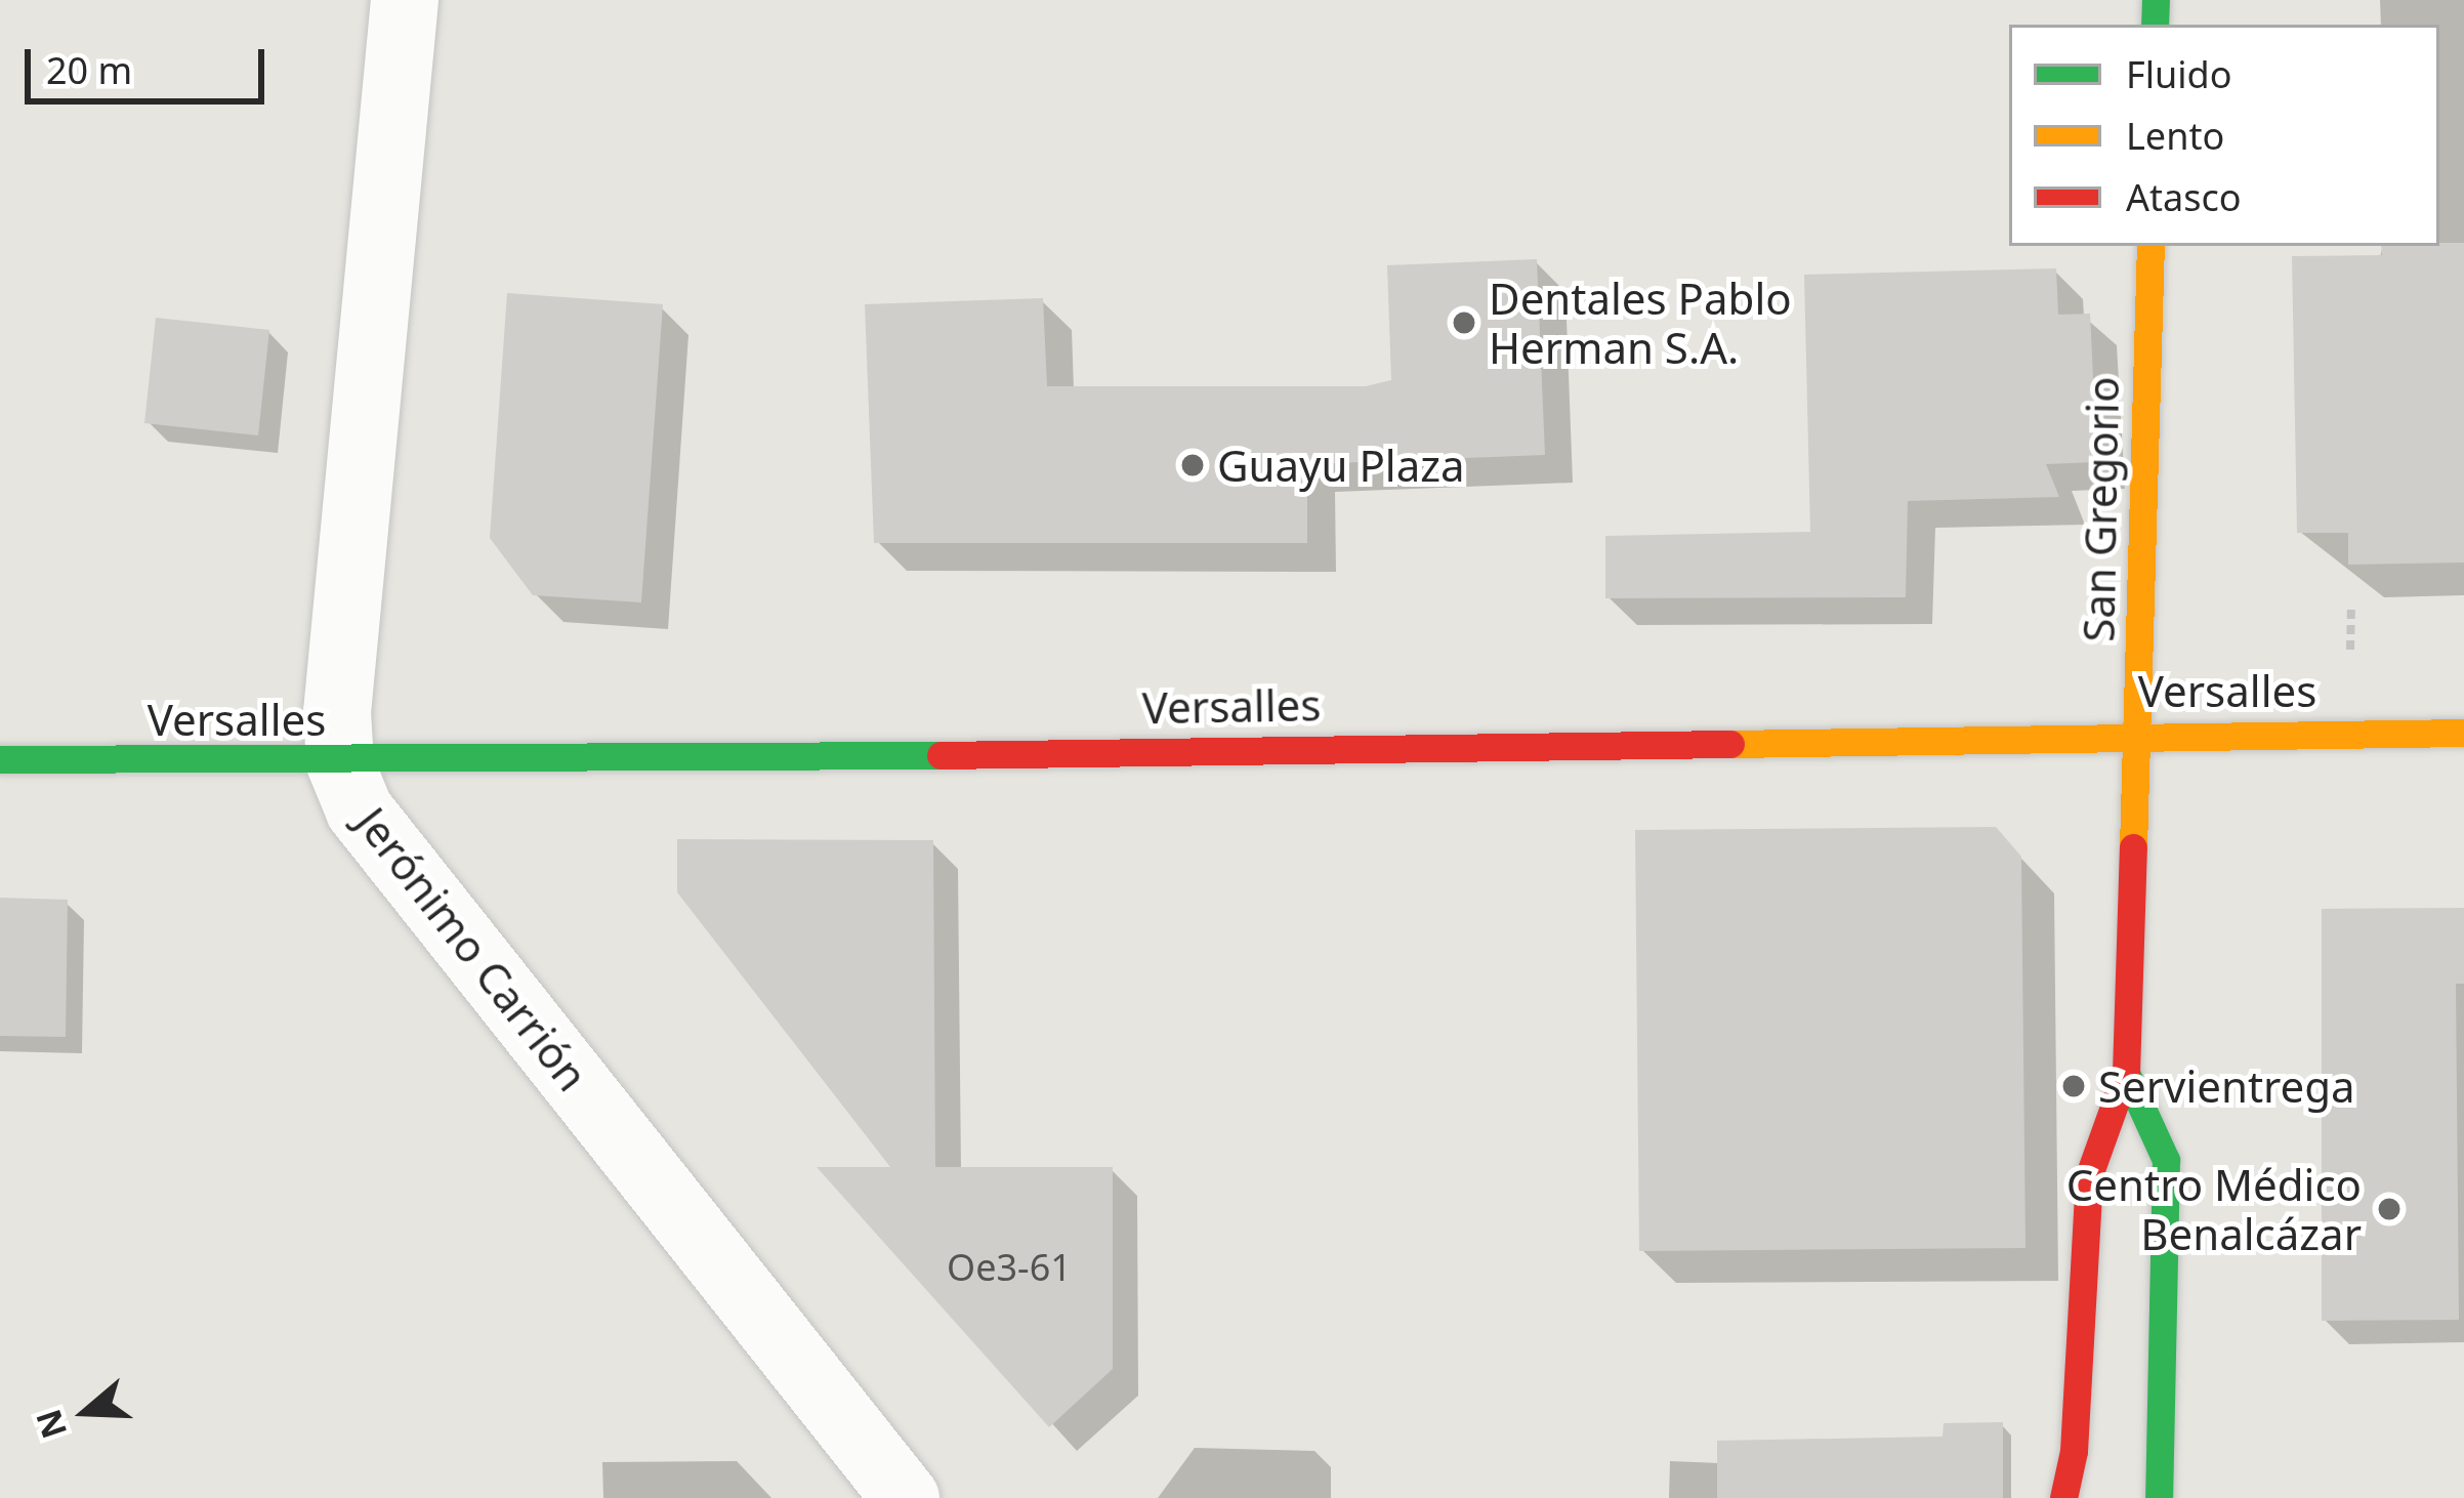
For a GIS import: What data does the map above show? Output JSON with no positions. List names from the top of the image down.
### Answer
{
  "streets": {
    "street": ["San Gregorio", "Versalles", "Jerónimo Carrión"]
  },
  "crossings": [
    ["San Gregorio", "Versalles"],
    ["Versalles", "Jerónimo Carrión"]
  ],
  "places": [
    "Dentales Pablo Herman S.A.",
    "Guayu Plaza",
    "Servientrega",
    "Centro Médico Benalcázar"
  ],
  "house_numbers": ["Oe3-61"],
  "legend": ["Fluido", "Lento", "Atasco"],
  "scale_bar": "20 m",
  "north": "left"
}
